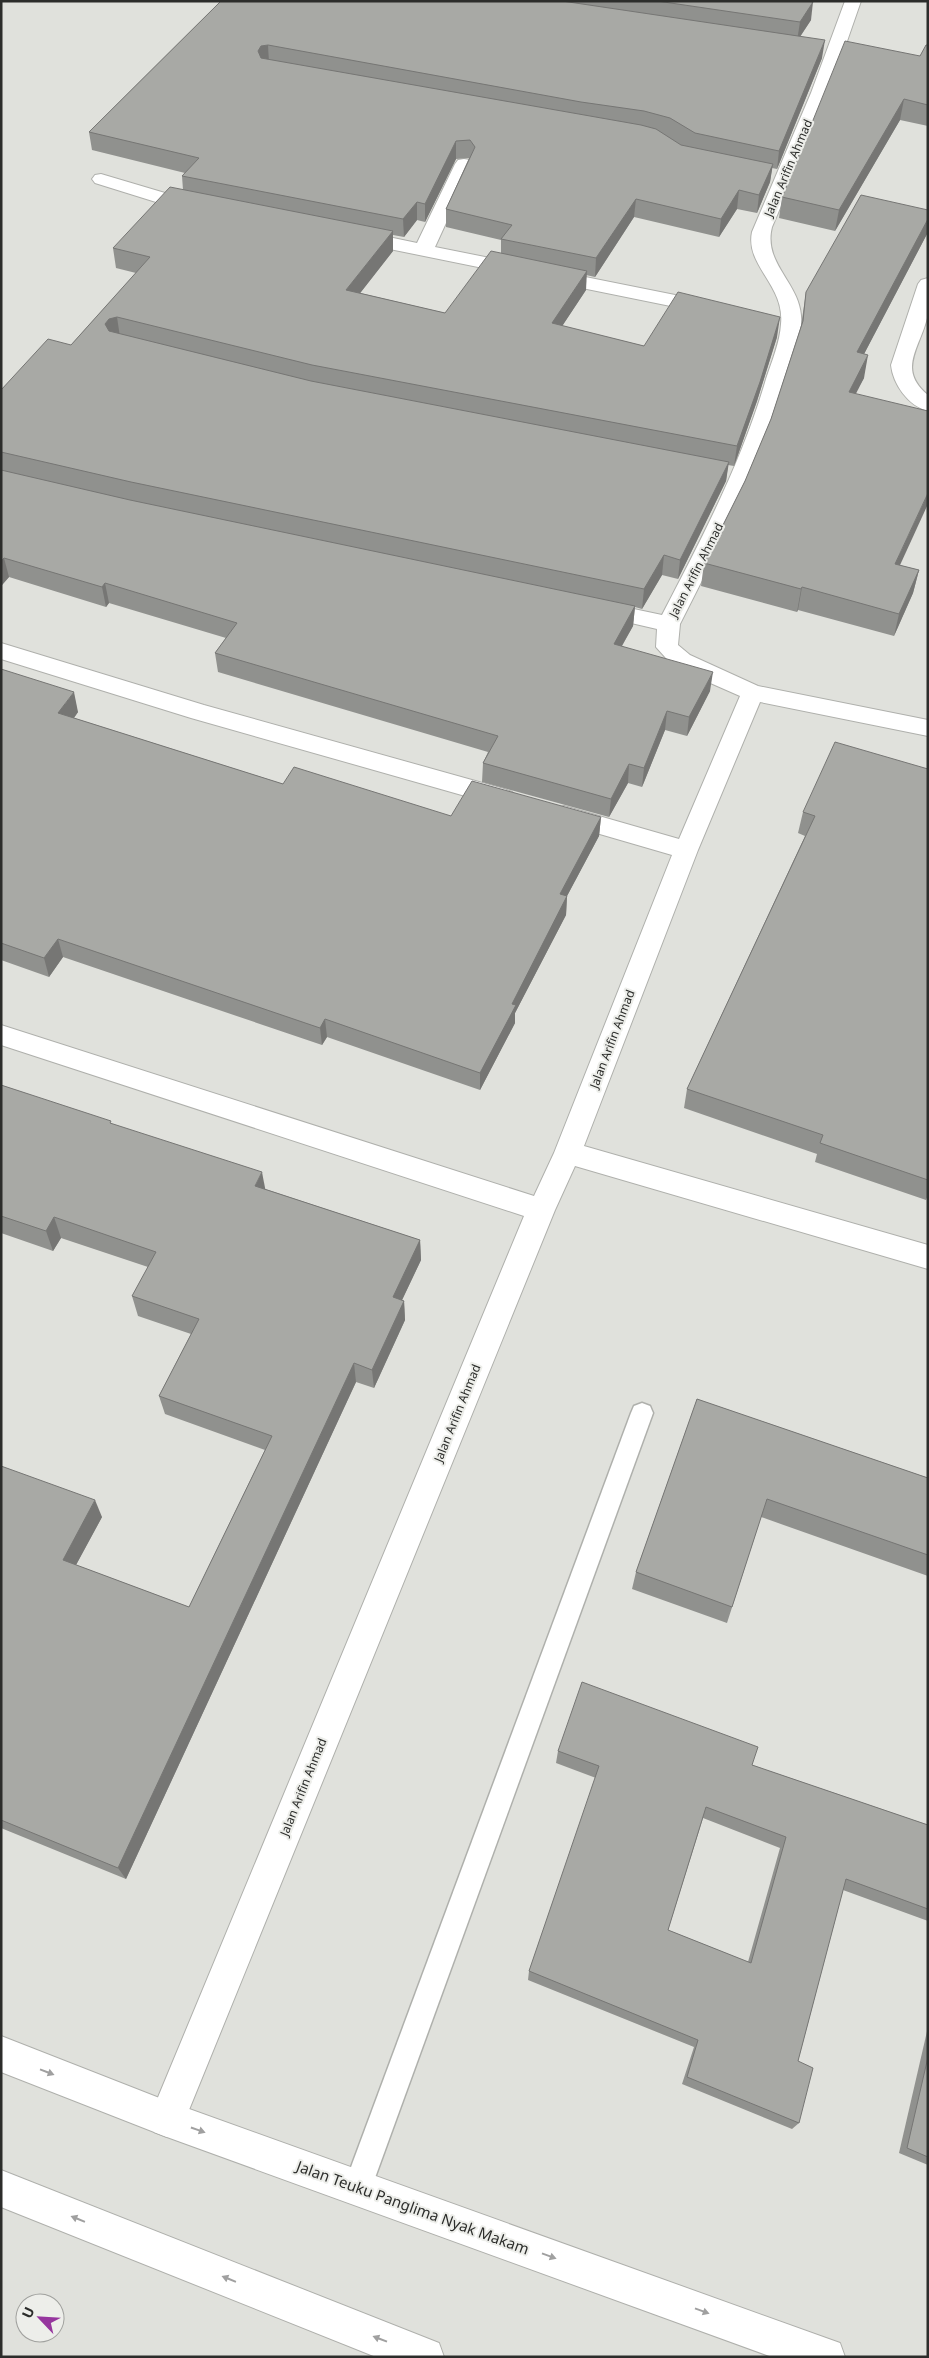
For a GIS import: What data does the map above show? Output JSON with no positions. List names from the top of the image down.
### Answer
{
  "streets": {
    "street": ["Jalan Arifin Ahmad", "Jalan Teuku Panglima Nyak Makam"]
  },
  "crossings": [
    ["Jalan Arifin Ahmad", "Jalan Teuku Panglima Nyak Makam"]
  ],
  "north": "top left"
}
